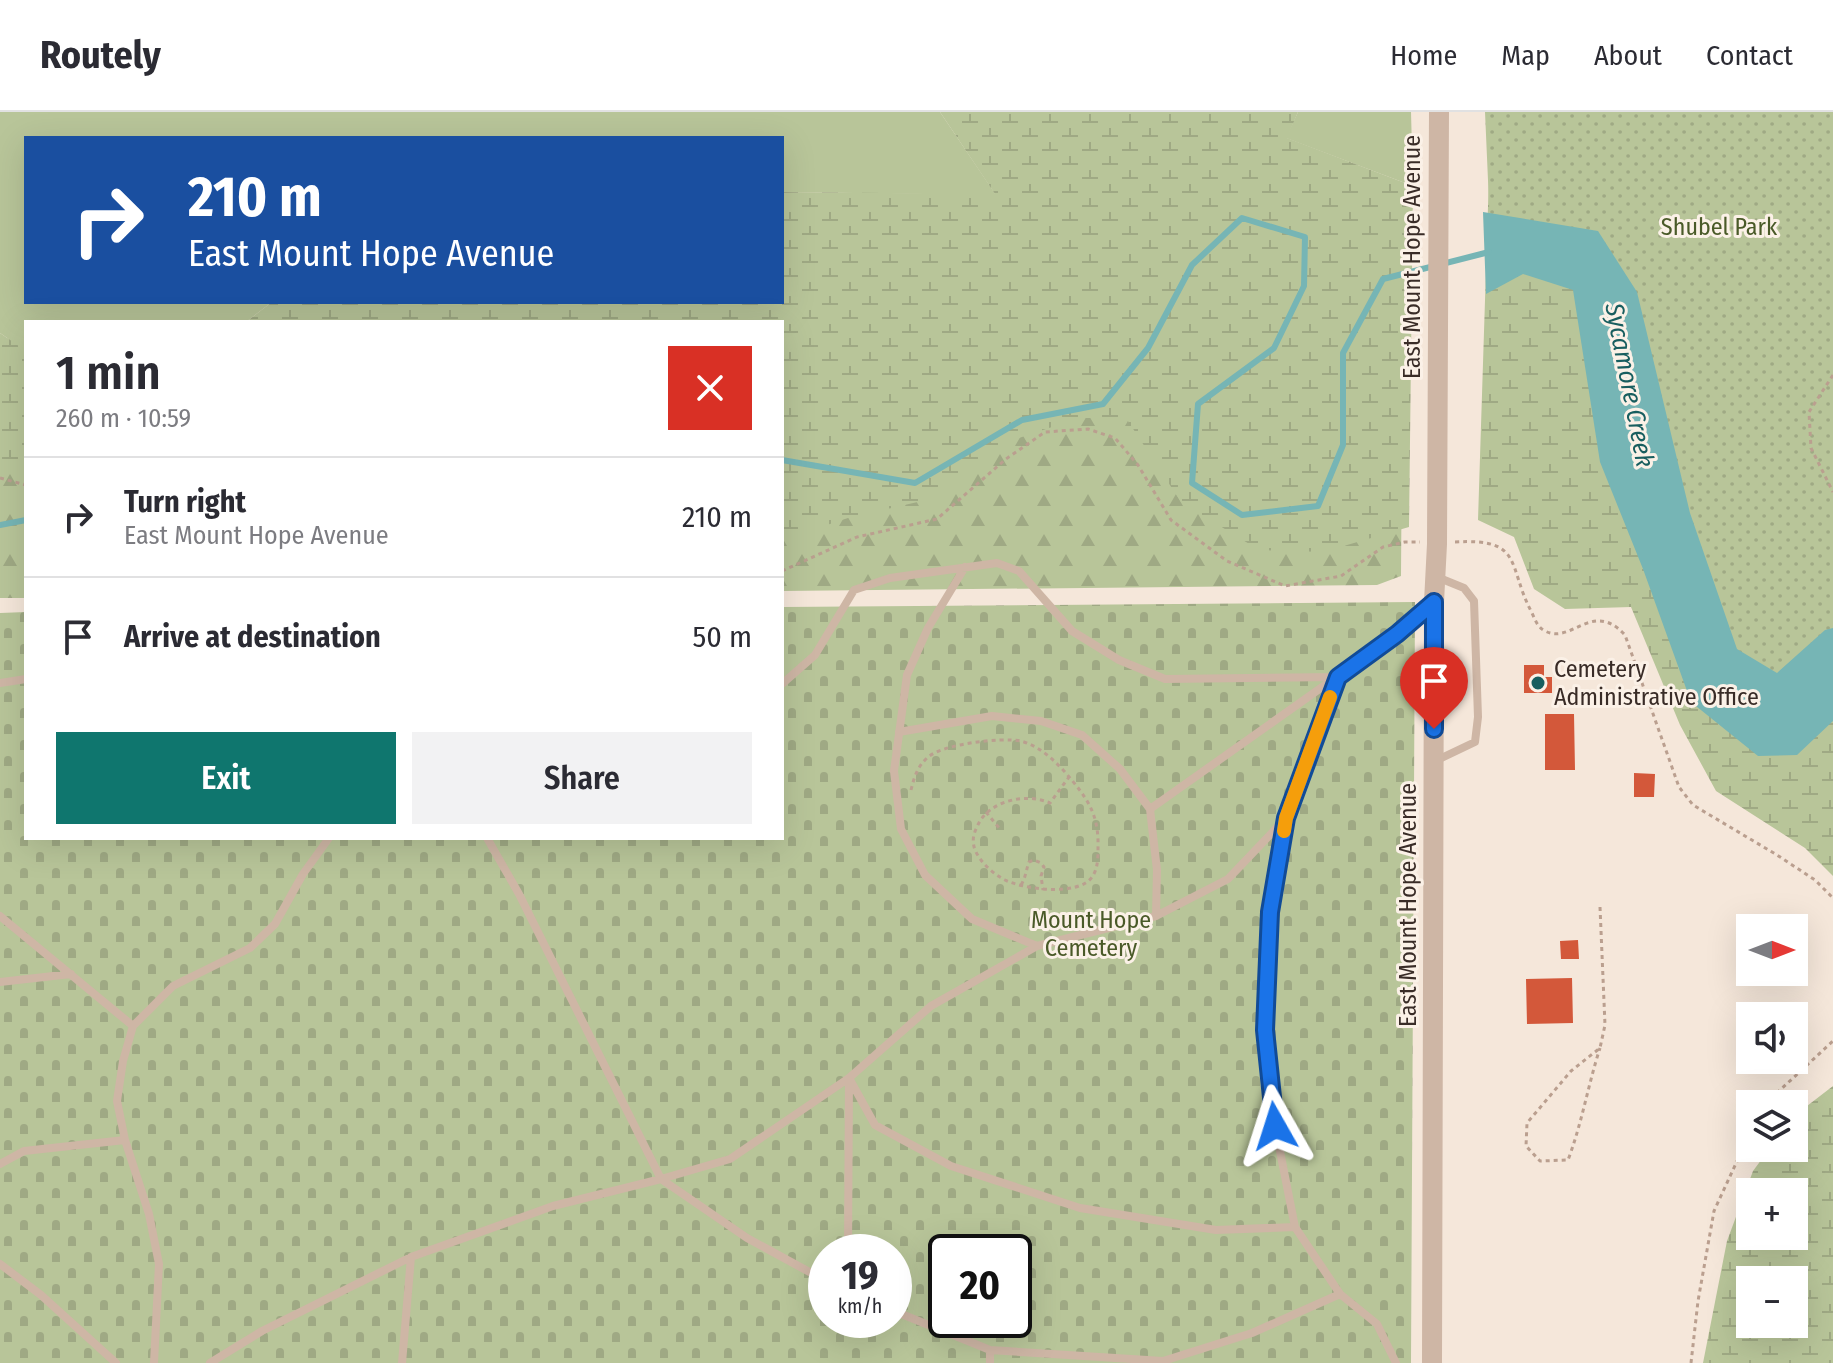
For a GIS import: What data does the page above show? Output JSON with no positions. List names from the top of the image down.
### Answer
{
  "streets": {
    "street": ["East Mount Hope Avenue"]
  },
  "water": ["Sycamore Creek"],
  "parks": ["Shubel Park", "Mount Hope Cemetery"],
  "places": ["Cemetery Administrative Office"],
  "north": "right",
  "page": {
    "header": "Routely",
    "nav": [
      "Home",
      "Map",
      "About",
      "Contact"
    ],
    "turn": ["210 m", "East Mount Hope Avenue"],
    "heading": ["1 min", "260 m · 10:59"],
    "list": [
      {
        "name": "Turn right",
        "note": "East Mount Hope Avenue",
        "value": "210 m"
      },
      {
        "name": "Arrive at destination",
        "value": "50 m"
      }
    ],
    "buttons": ["Exit", "Share"],
    "map_buttons": ["+", "−"],
    "speed": "19 km/h",
    "limit": "20"
  }
}
